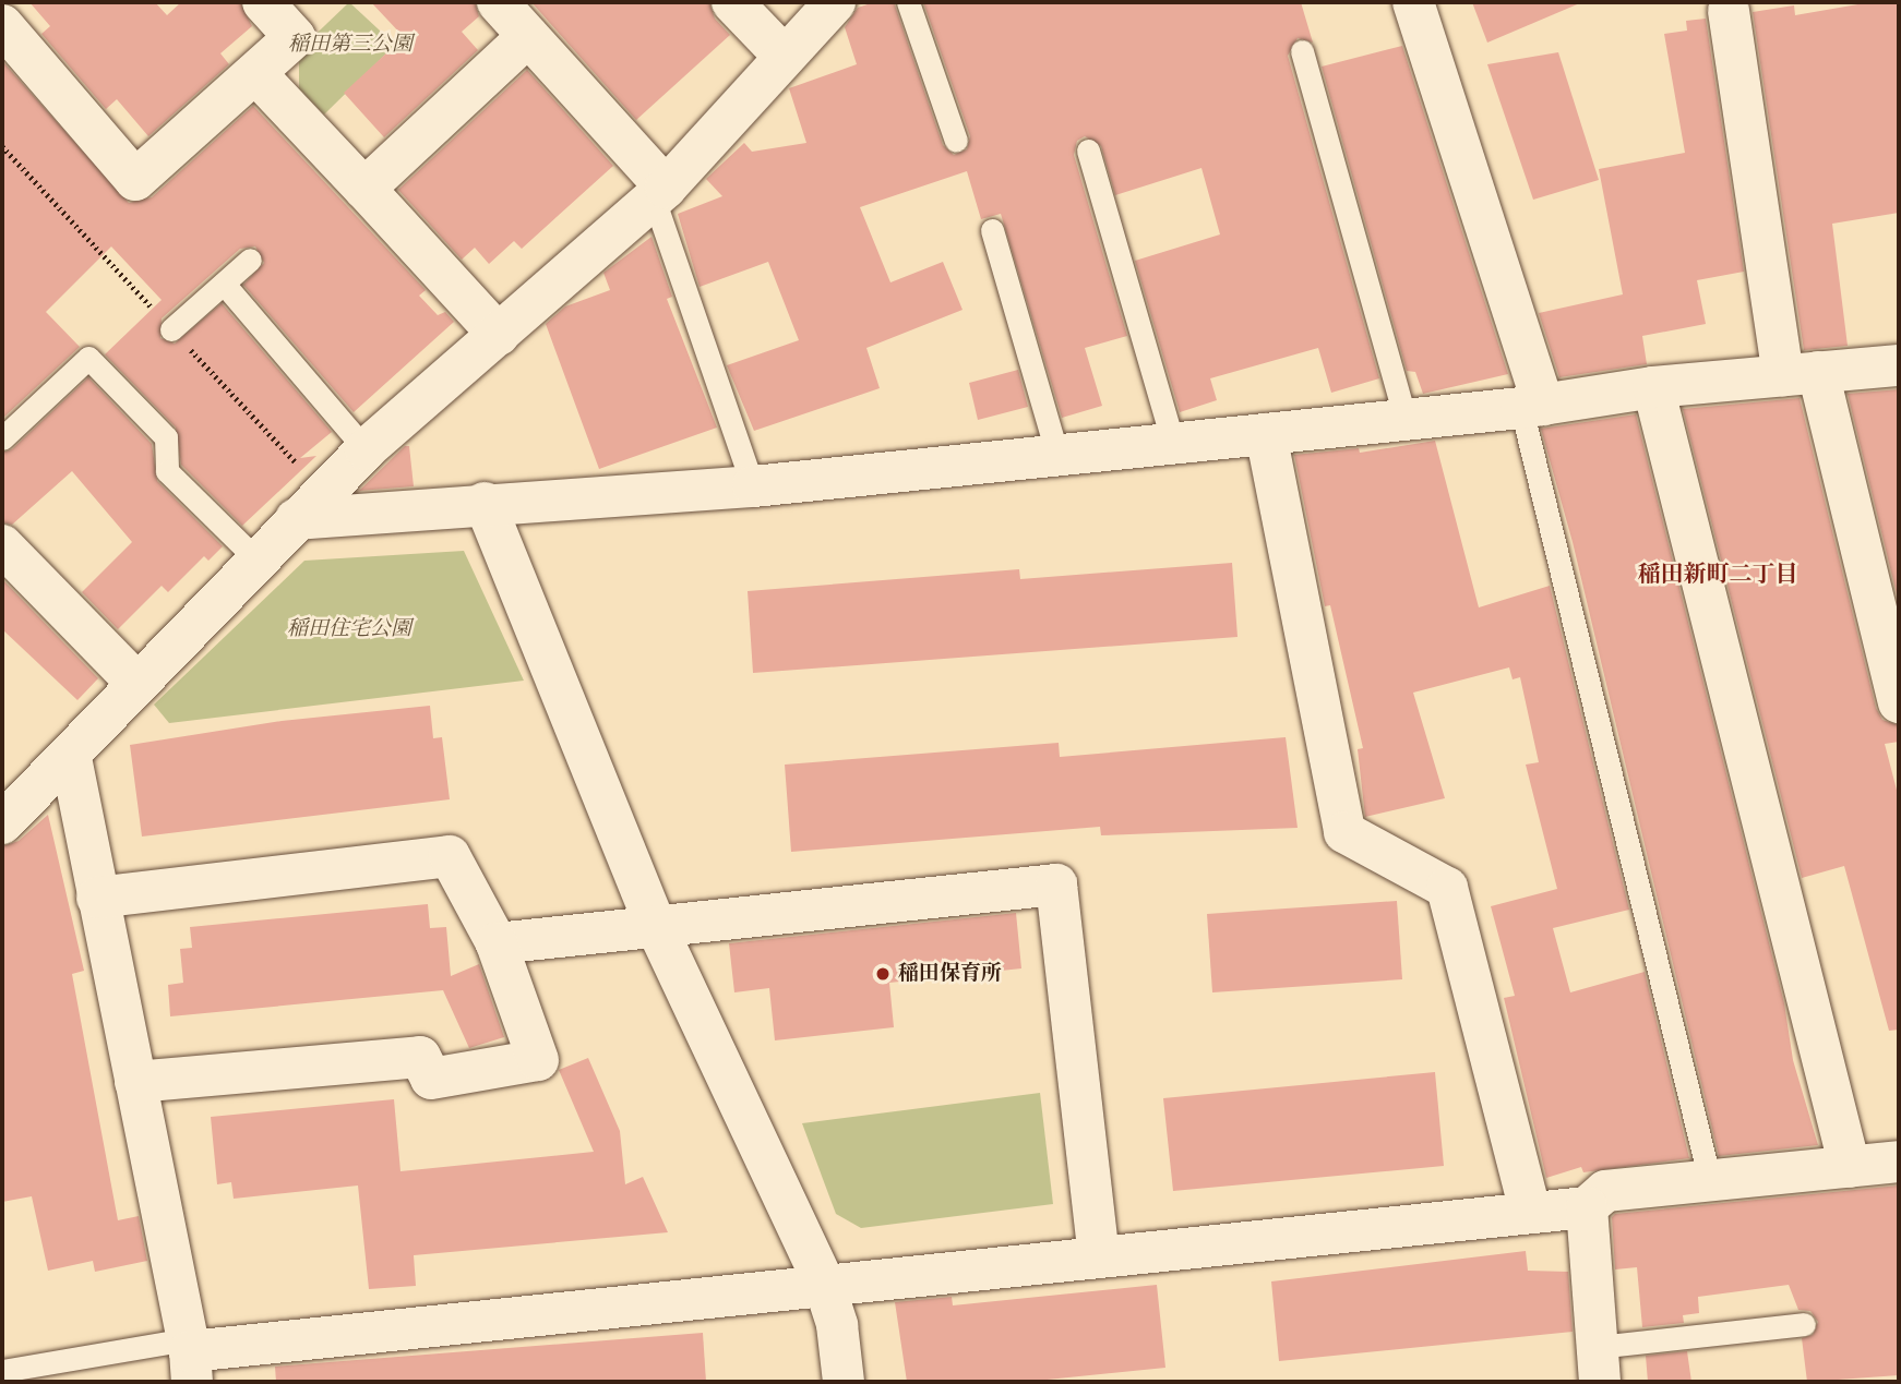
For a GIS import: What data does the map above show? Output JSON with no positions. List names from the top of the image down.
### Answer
{
  "districts": ["稲田新町二丁目"],
  "parks": ["稲田第三公園", "稲田住宅公園"],
  "places": ["稲田保育所"]
}
